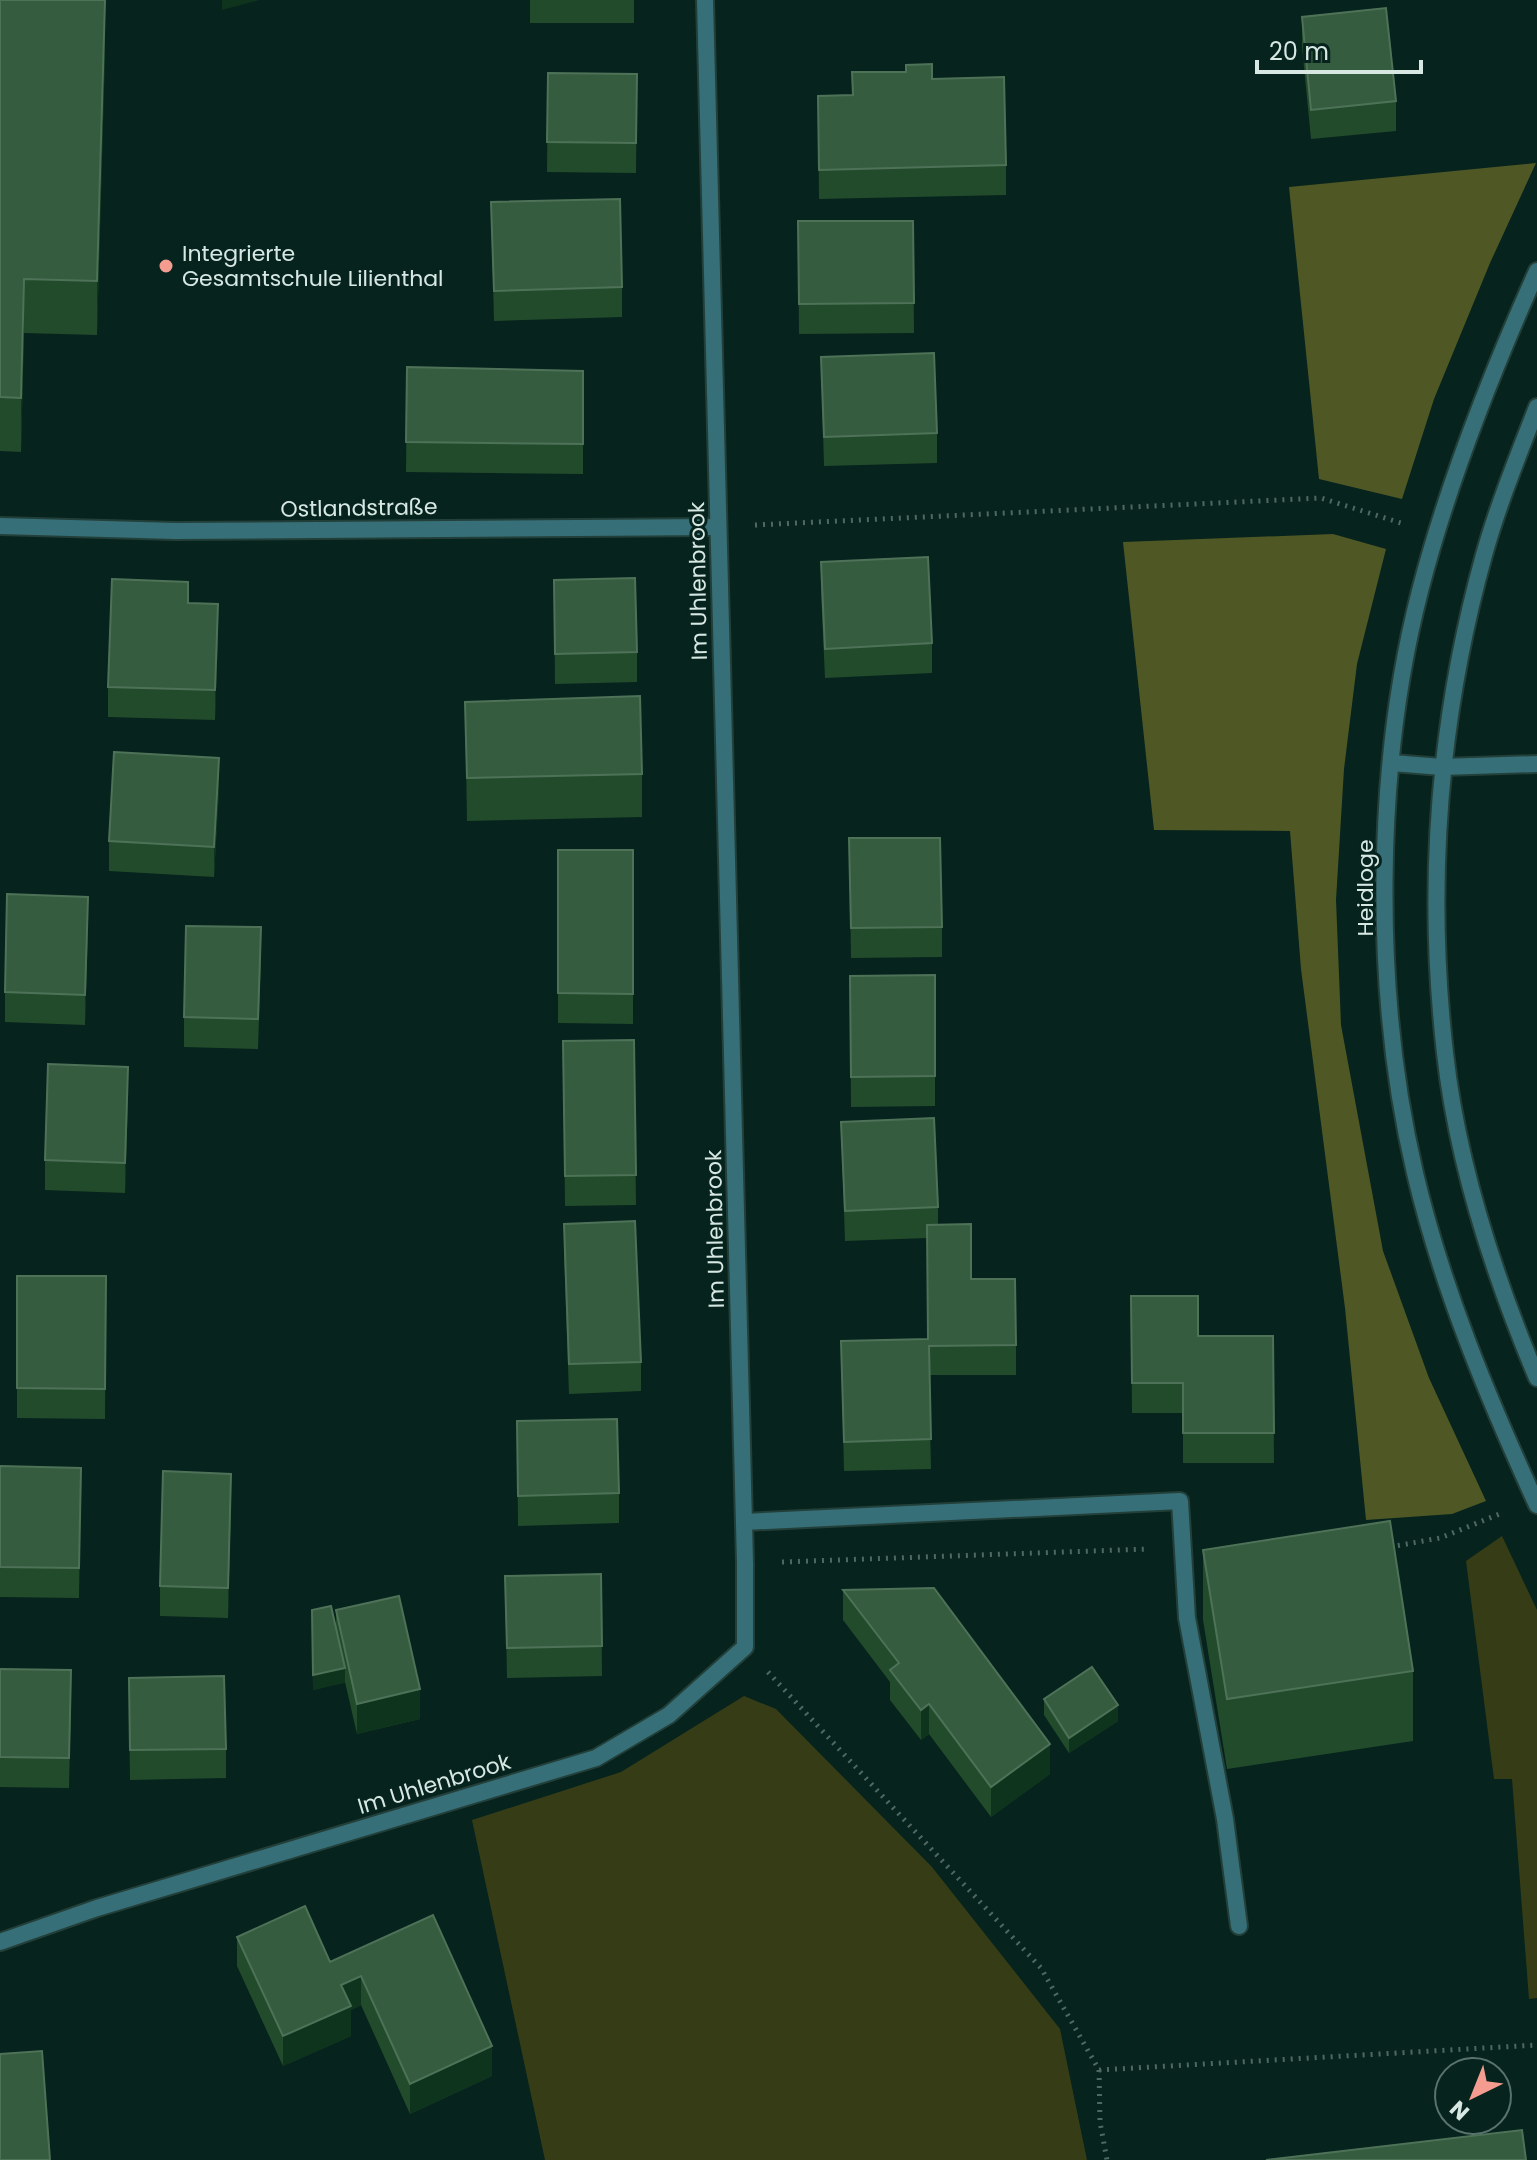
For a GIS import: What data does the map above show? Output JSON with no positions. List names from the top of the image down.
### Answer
{
  "streets": {
    "street": ["Ostlandstraße", "Im Uhlenbrook", "Heidloge"]
  },
  "crossings": [
    ["Ostlandstraße", "Im Uhlenbrook"]
  ],
  "places": ["Integrierte Gesamtschule Lilienthal"],
  "scale_bar": "20 m",
  "north": "bottom left"
}
